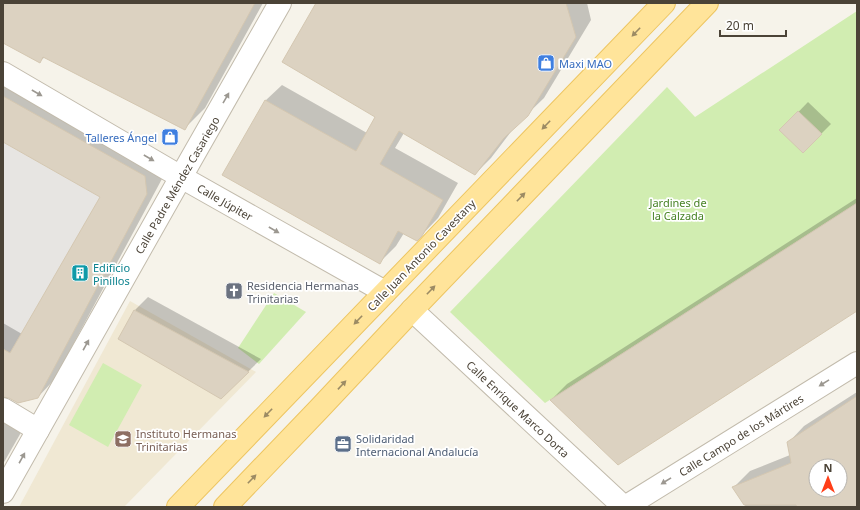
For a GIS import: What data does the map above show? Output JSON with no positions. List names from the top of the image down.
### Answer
{
  "streets": {
    "main road": ["Calle Juan Antonio Cavestany"],
    "street": [
      "Calle Padre Méndez Casariego",
      "Calle Júpiter",
      "Calle Enrique Marco Dorta",
      "Calle Campo de los Mártires"
    ]
  },
  "crossings": [
    ["Calle Padre Méndez Casariego", "Calle Júpiter"],
    ["Calle Júpiter", "Calle Juan Antonio Cavestany"],
    ["Calle Enrique Marco Dorta", "Calle Campo de los Mártires"]
  ],
  "one_way": ["Calle Padre Méndez Casariego", "Calle Júpiter", "Calle Campo de los Mártires"],
  "parks": ["Jardines de la Calzada"],
  "places": {
    "shop": ["Maxi MAO", "Talleres Ángel"],
    "building": ["Edificio Pinillos"],
    "church": ["Residencia Hermanas Trinitarias"],
    "school or university": ["Instituto Hermanas Trinitarias"],
    "office": ["Solidaridad Internacional Andalucía"]
  },
  "scale_bar": "20 m",
  "north": "top"
}
